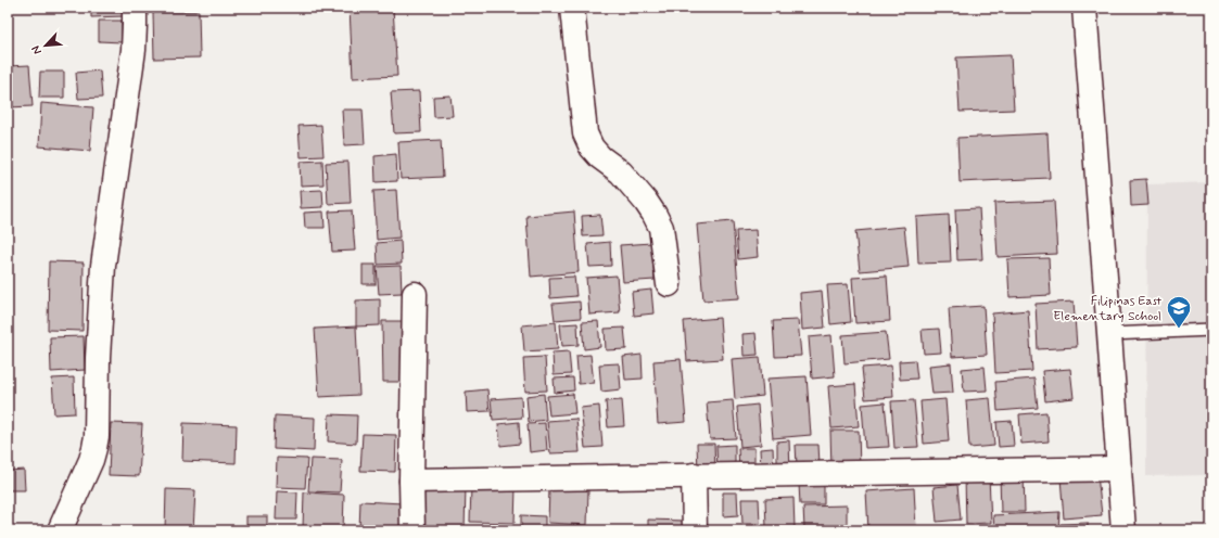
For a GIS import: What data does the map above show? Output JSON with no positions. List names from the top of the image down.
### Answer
{
  "places": {
    "school or university": ["Filipinas East Elementary School"]
  },
  "north": "bottom left"
}
